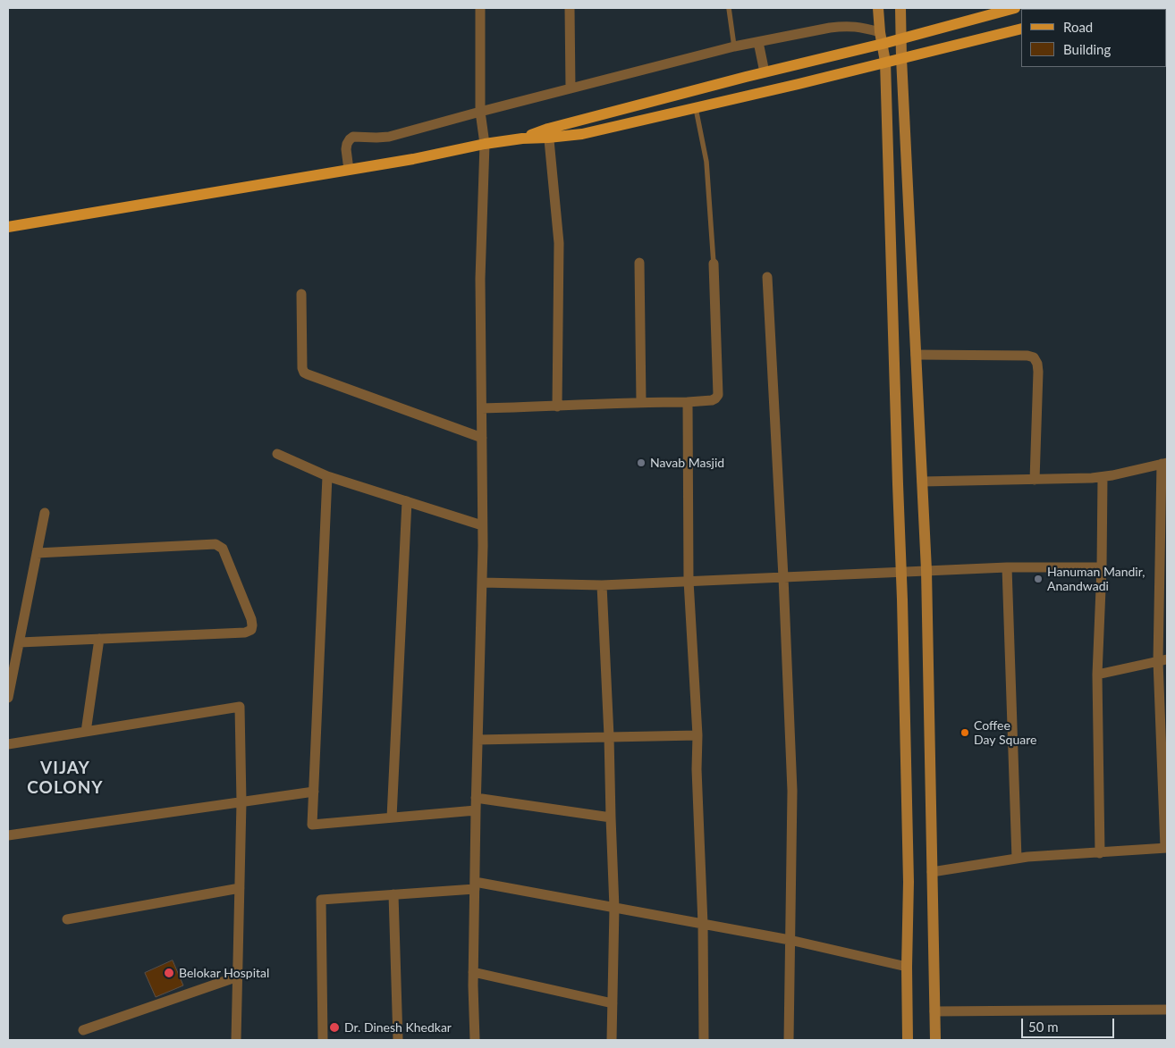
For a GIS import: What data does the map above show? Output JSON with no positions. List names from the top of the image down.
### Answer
{
  "districts": ["VIJAY COLONY"],
  "places": [
    "Navab Masjid",
    "Hanuman Mandir, Anandwadi",
    "Coffee Day Square",
    "Belokar Hospital",
    "Dr. Dinesh Khedkar"
  ],
  "legend": ["Road", "Building"],
  "scale_bar": "50 m"
}
